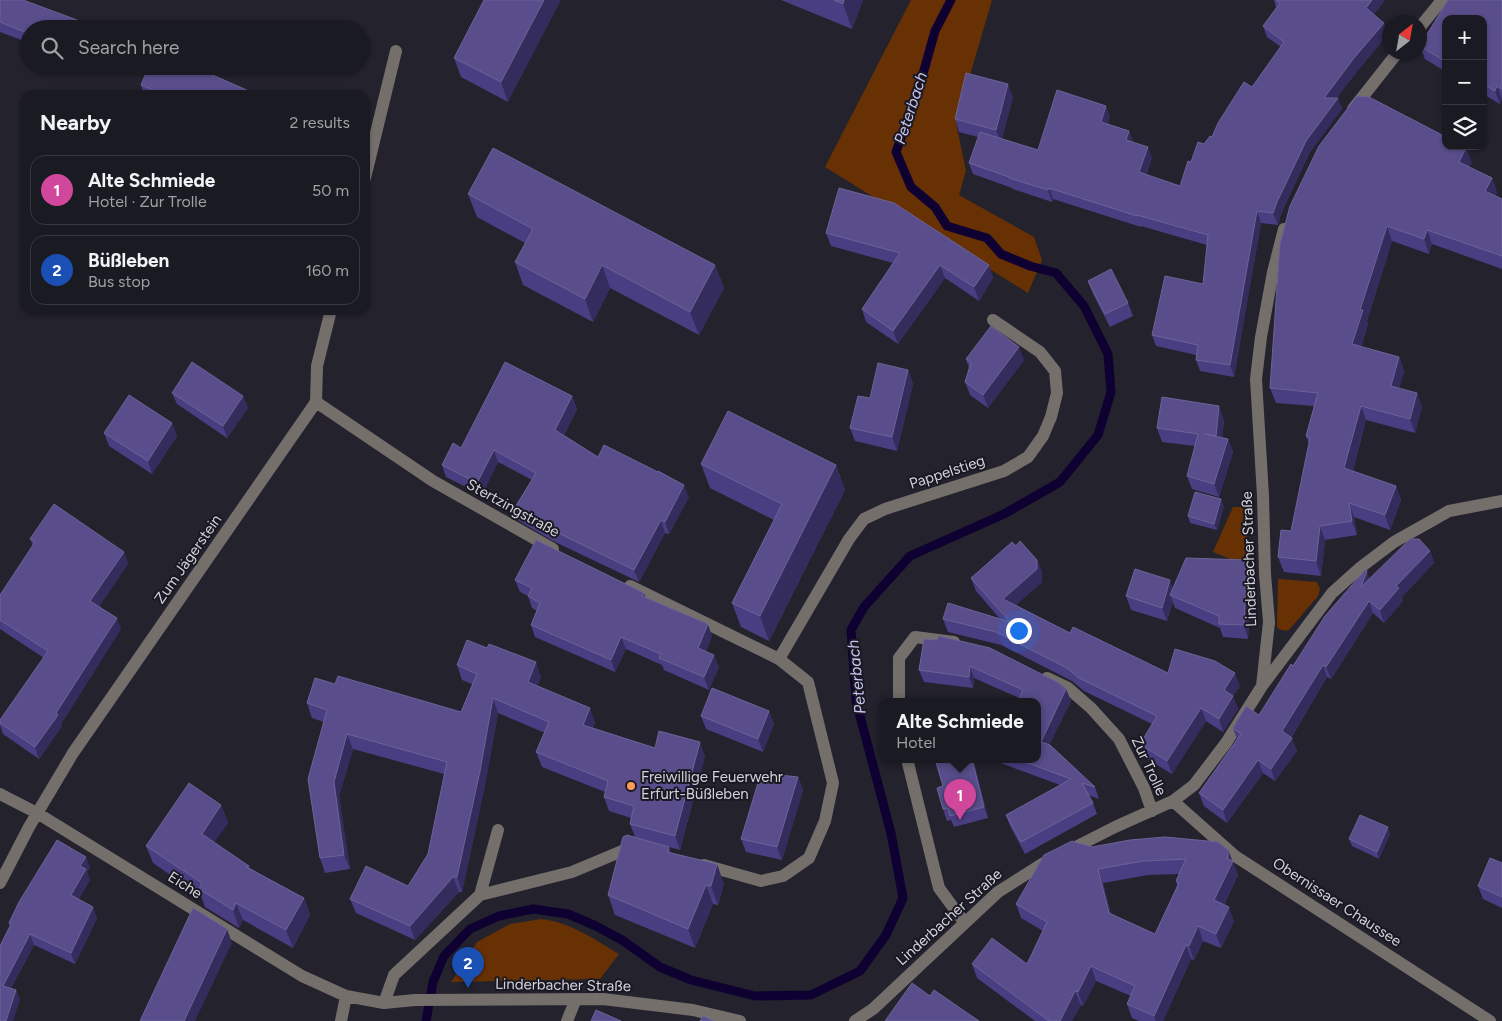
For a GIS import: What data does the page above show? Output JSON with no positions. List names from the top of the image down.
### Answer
{
  "streets": {
    "street": [
      "Pappelstieg",
      "Stertzingstraße",
      "Zum Jägerstein",
      "Linderbacher Straße",
      "Zur Trolle",
      "Eiche",
      "Obernissaer Chaussee"
    ]
  },
  "crossings": [
    ["Stertzingstraße", "Zum Jägerstein"],
    ["Zum Jägerstein", "Eiche"],
    ["Linderbacher Straße", "Zur Trolle"],
    ["Linderbacher Straße", "Eiche"],
    ["Linderbacher Straße", "Obernissaer Chaussee"]
  ],
  "water": ["Peterbach"],
  "places": ["Freiwillige Feuerwehr Erfurt-Büßleben"],
  "north": "top right",
  "page": {
    "map_buttons": ["+", "−"],
    "search": "Search here",
    "heading": ["Nearby", "2 results"],
    "list": [
      {
        "mark": "1",
        "name": "Alte Schmiede",
        "note": "Hotel · Zur Trolle",
        "value": "50 m"
      },
      {
        "mark": "2",
        "name": "Büßleben",
        "note": "Bus stop",
        "value": "160 m"
      }
    ],
    "popup": ["Alte Schmiede", "Hotel"],
    "pins": ["1", "2"]
  }
}
